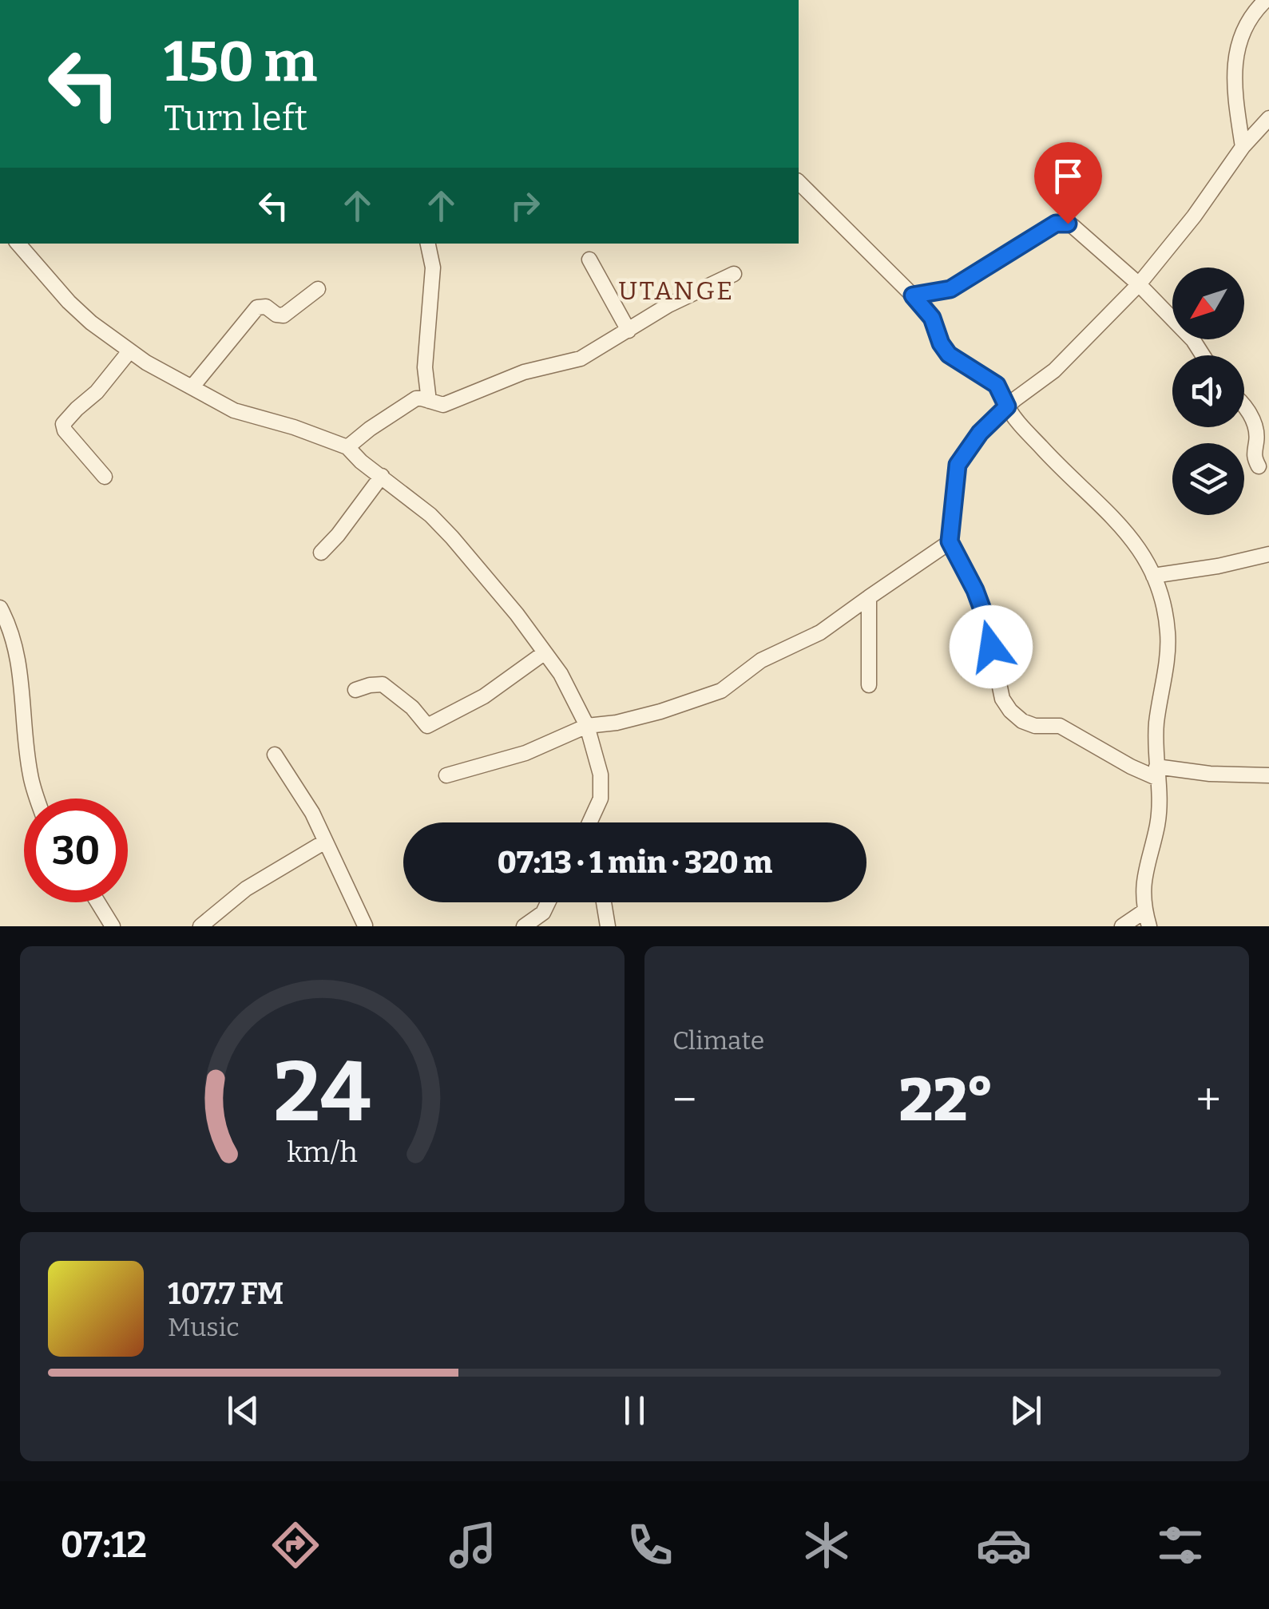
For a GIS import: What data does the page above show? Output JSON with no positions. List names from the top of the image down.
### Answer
{
  "districts": ["UTANGE"],
  "north": "bottom left",
  "page": {
    "turn": ["150 m", "Turn left"],
    "limit": "30",
    "trip": "07:13 · 1 min · 320 m",
    "tile": "Climate",
    "heat": ["−", "22°", "+"],
    "song": ["107.7 FM", "Music"],
    "tabs": "07:12",
    "gauge": ["24", "km/h"]
  }
}
